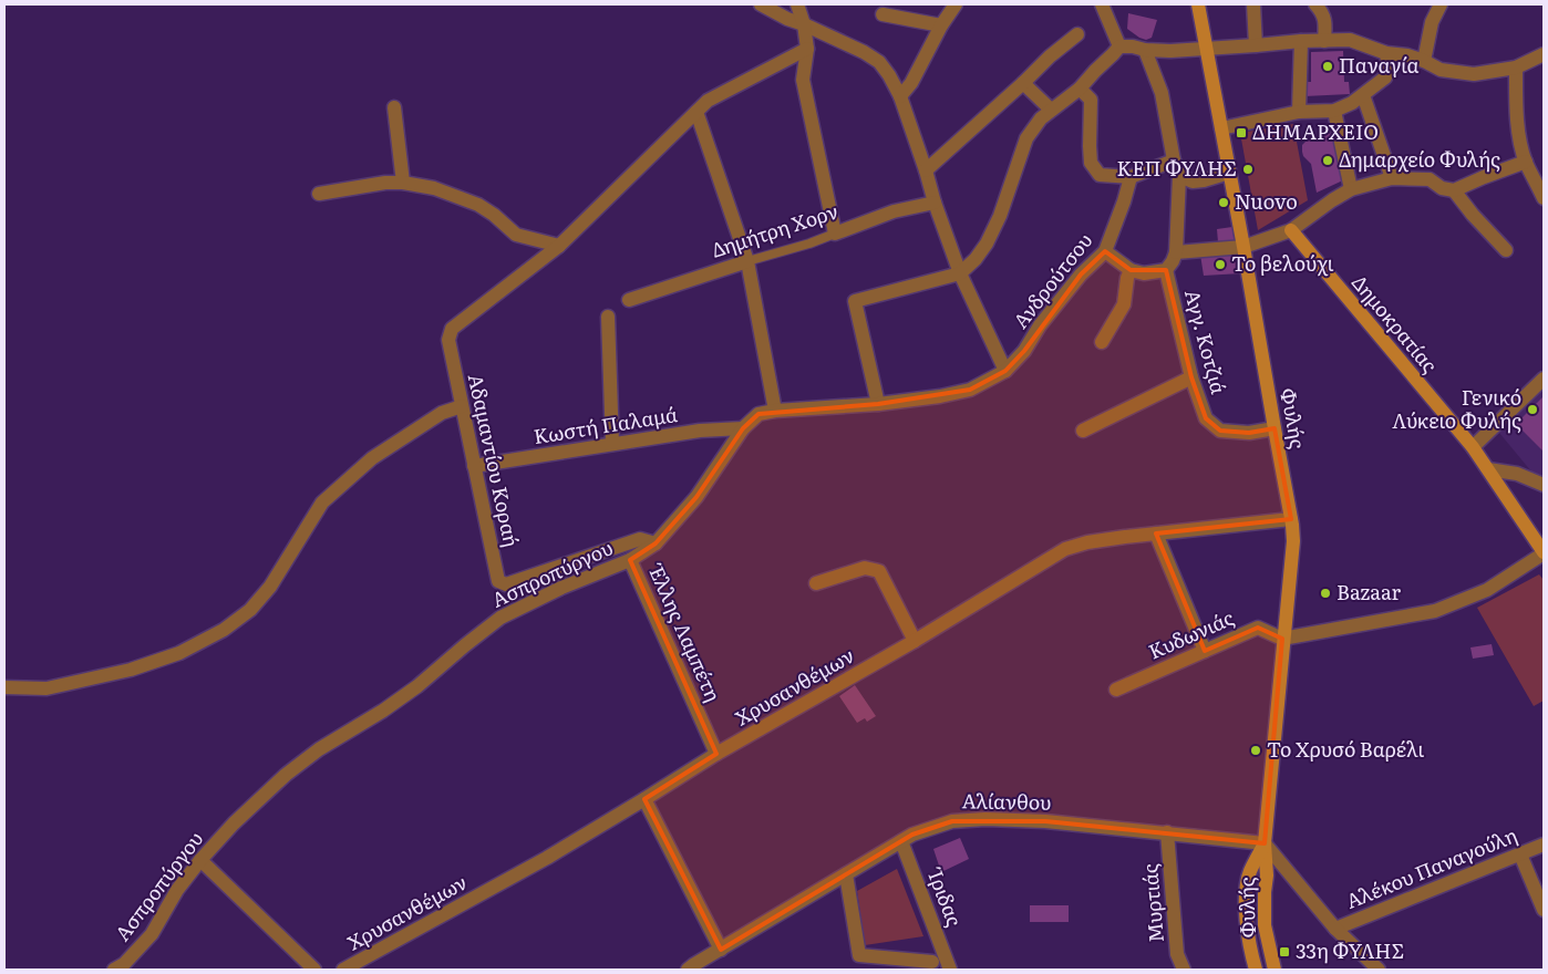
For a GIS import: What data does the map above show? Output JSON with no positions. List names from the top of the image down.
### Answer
{
  "streets": {
    "main road": ["Δημοκρατίας", "Φυλής"],
    "street": [
      "Δημήτρη Χορν",
      "Ανδρούτσου",
      "Αγγ. Κοτζιά",
      "Κωστή Παλαμά",
      "Αδαμαντίου Κοραή",
      "Ασπροπύργου",
      "Έλλης Λαμπέτη",
      "Κυδωνιάς",
      "Χρυσανθέμων",
      "Αλίανθου",
      "Αλέκου Παναγούλη",
      "Ίριδας",
      "Μυρτιάς"
    ]
  },
  "crossings": [
    ["Ανδρούτσου", "Ασπροπύργου"],
    ["Αγγ. Κοτζιά", "Φυλής"],
    ["Φυλής", "Κυδωνιάς"],
    ["Φυλής", "Χρυσανθέμων"],
    ["Φυλής", "Αλίανθου"],
    ["Κωστή Παλαμά", "Αδαμαντίου Κοραή"],
    ["Κωστή Παλαμά", "Ασπροπύργου"],
    ["Αδαμαντίου Κοραή", "Ασπροπύργου"],
    ["Ασπροπύργου", "Έλλης Λαμπέτη"],
    ["Έλλης Λαμπέτη", "Χρυσανθέμων"],
    ["Αλίανθου", "Ίριδας"],
    ["Αλίανθου", "Μυρτιάς"]
  ],
  "places": {
    "other": [
      "Παναγία",
      "Δημαρχείο Φυλής",
      "ΚΕΠ ΦΥΛΗΣ",
      "Nuovo",
      "Το βελούχι",
      "Γενικό Λύκειο Φυλής",
      "Bazaar",
      "Το Χρυσό Βαρέλι"
    ],
    "transit": ["ΔΗΜΑΡΧΕΙΟ", "33η ΦΥΛΗΣ"]
  }
}
